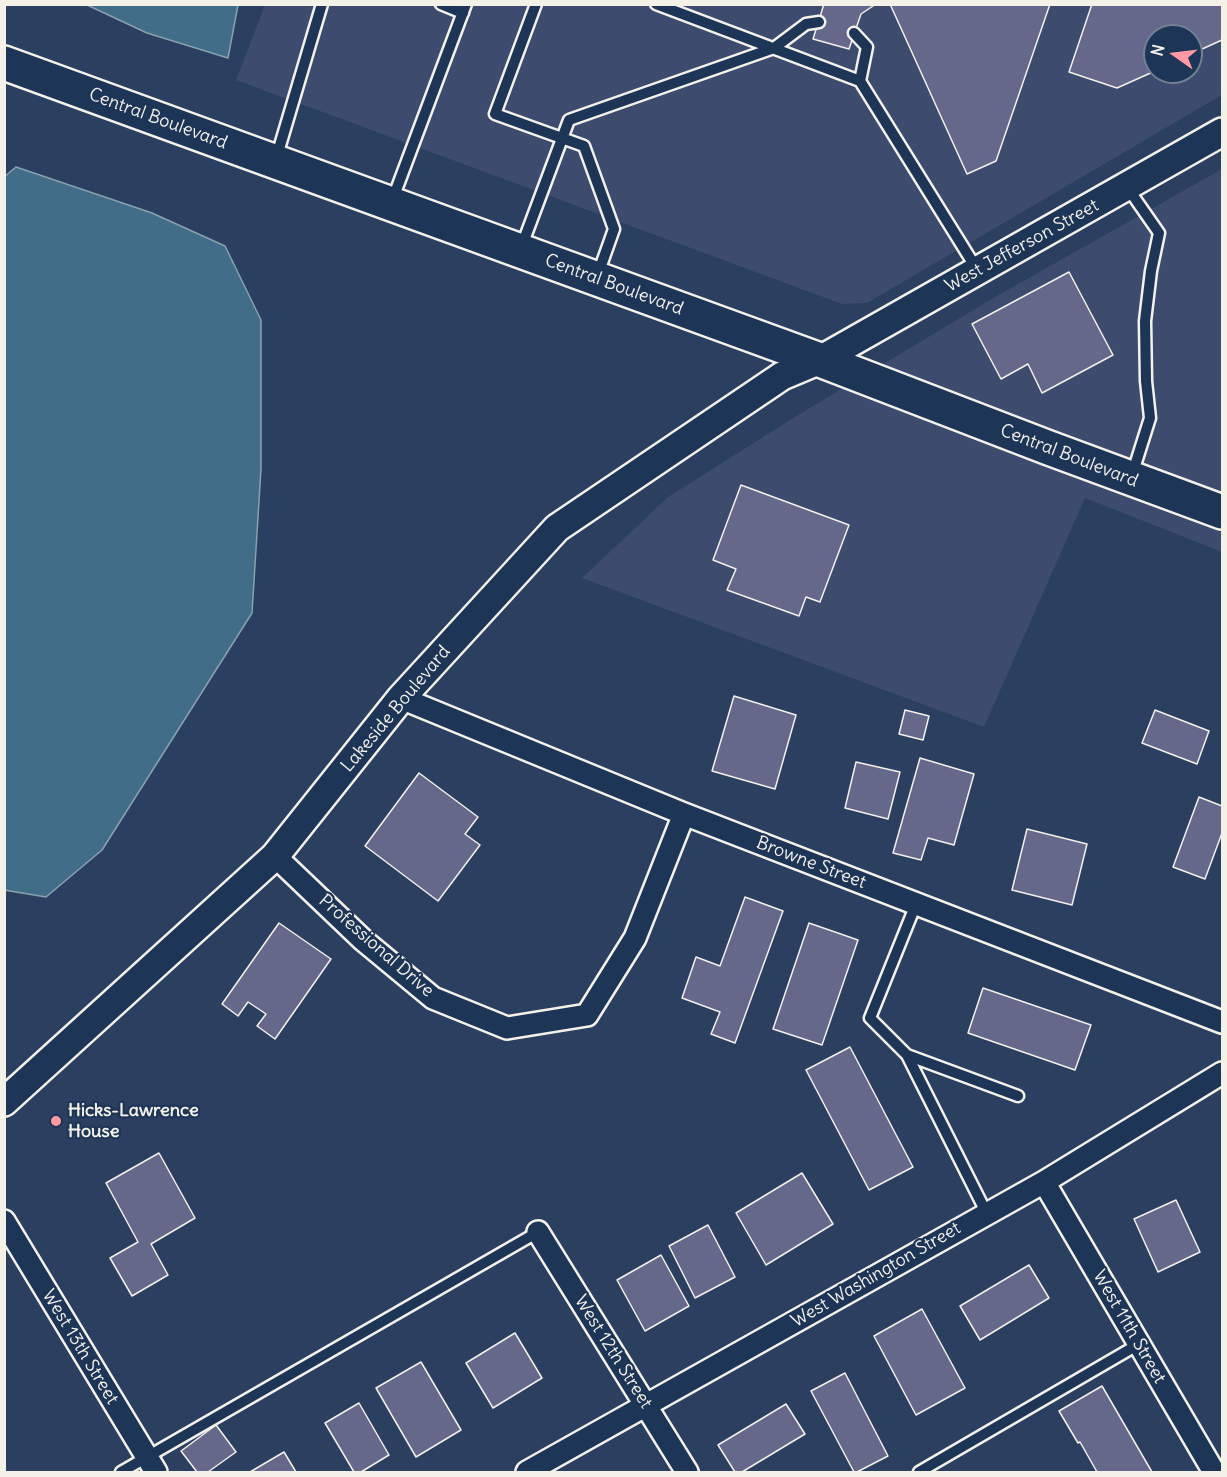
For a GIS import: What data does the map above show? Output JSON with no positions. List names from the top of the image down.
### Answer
{
  "streets": {
    "main road": ["Central Boulevard"],
    "street": [
      "West Jefferson Street",
      "Lakeside Boulevard",
      "Browne Street",
      "Professional Drive",
      "West Washington Street",
      "West 11th Street",
      "West 13th Street",
      "West 12th Street"
    ]
  },
  "crossings": [
    ["Central Boulevard", "West Jefferson Street"],
    ["Central Boulevard", "Lakeside Boulevard"],
    ["West Jefferson Street", "Lakeside Boulevard"],
    ["Lakeside Boulevard", "Browne Street"],
    ["Lakeside Boulevard", "Professional Drive"],
    ["Browne Street", "Professional Drive"],
    ["West Washington Street", "West 11th Street"],
    ["West Washington Street", "West 12th Street"]
  ],
  "places": ["Hicks-Lawrence House"],
  "north": "left"
}
